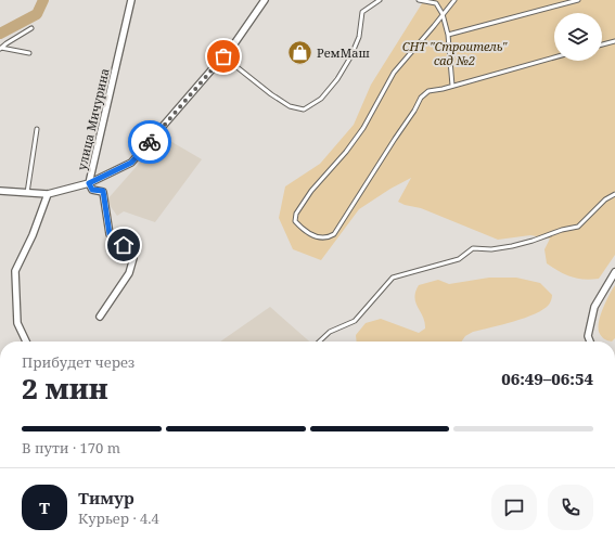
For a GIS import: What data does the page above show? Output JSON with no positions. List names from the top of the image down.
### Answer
{
  "streets": {
    "street": ["улица Мичурина"]
  },
  "parks": ["СНТ \"Строитель\" сад №2"],
  "places": {
    "shop": ["РемМаш"]
  },
  "page": {
    "heading": ["2 мин", "Прибудет через", "06:49–06:54"],
    "panel": ["Тимур", "Курьер · 4.4"],
    "bar": "В пути · 170 m",
    "round": "Т"
  }
}
